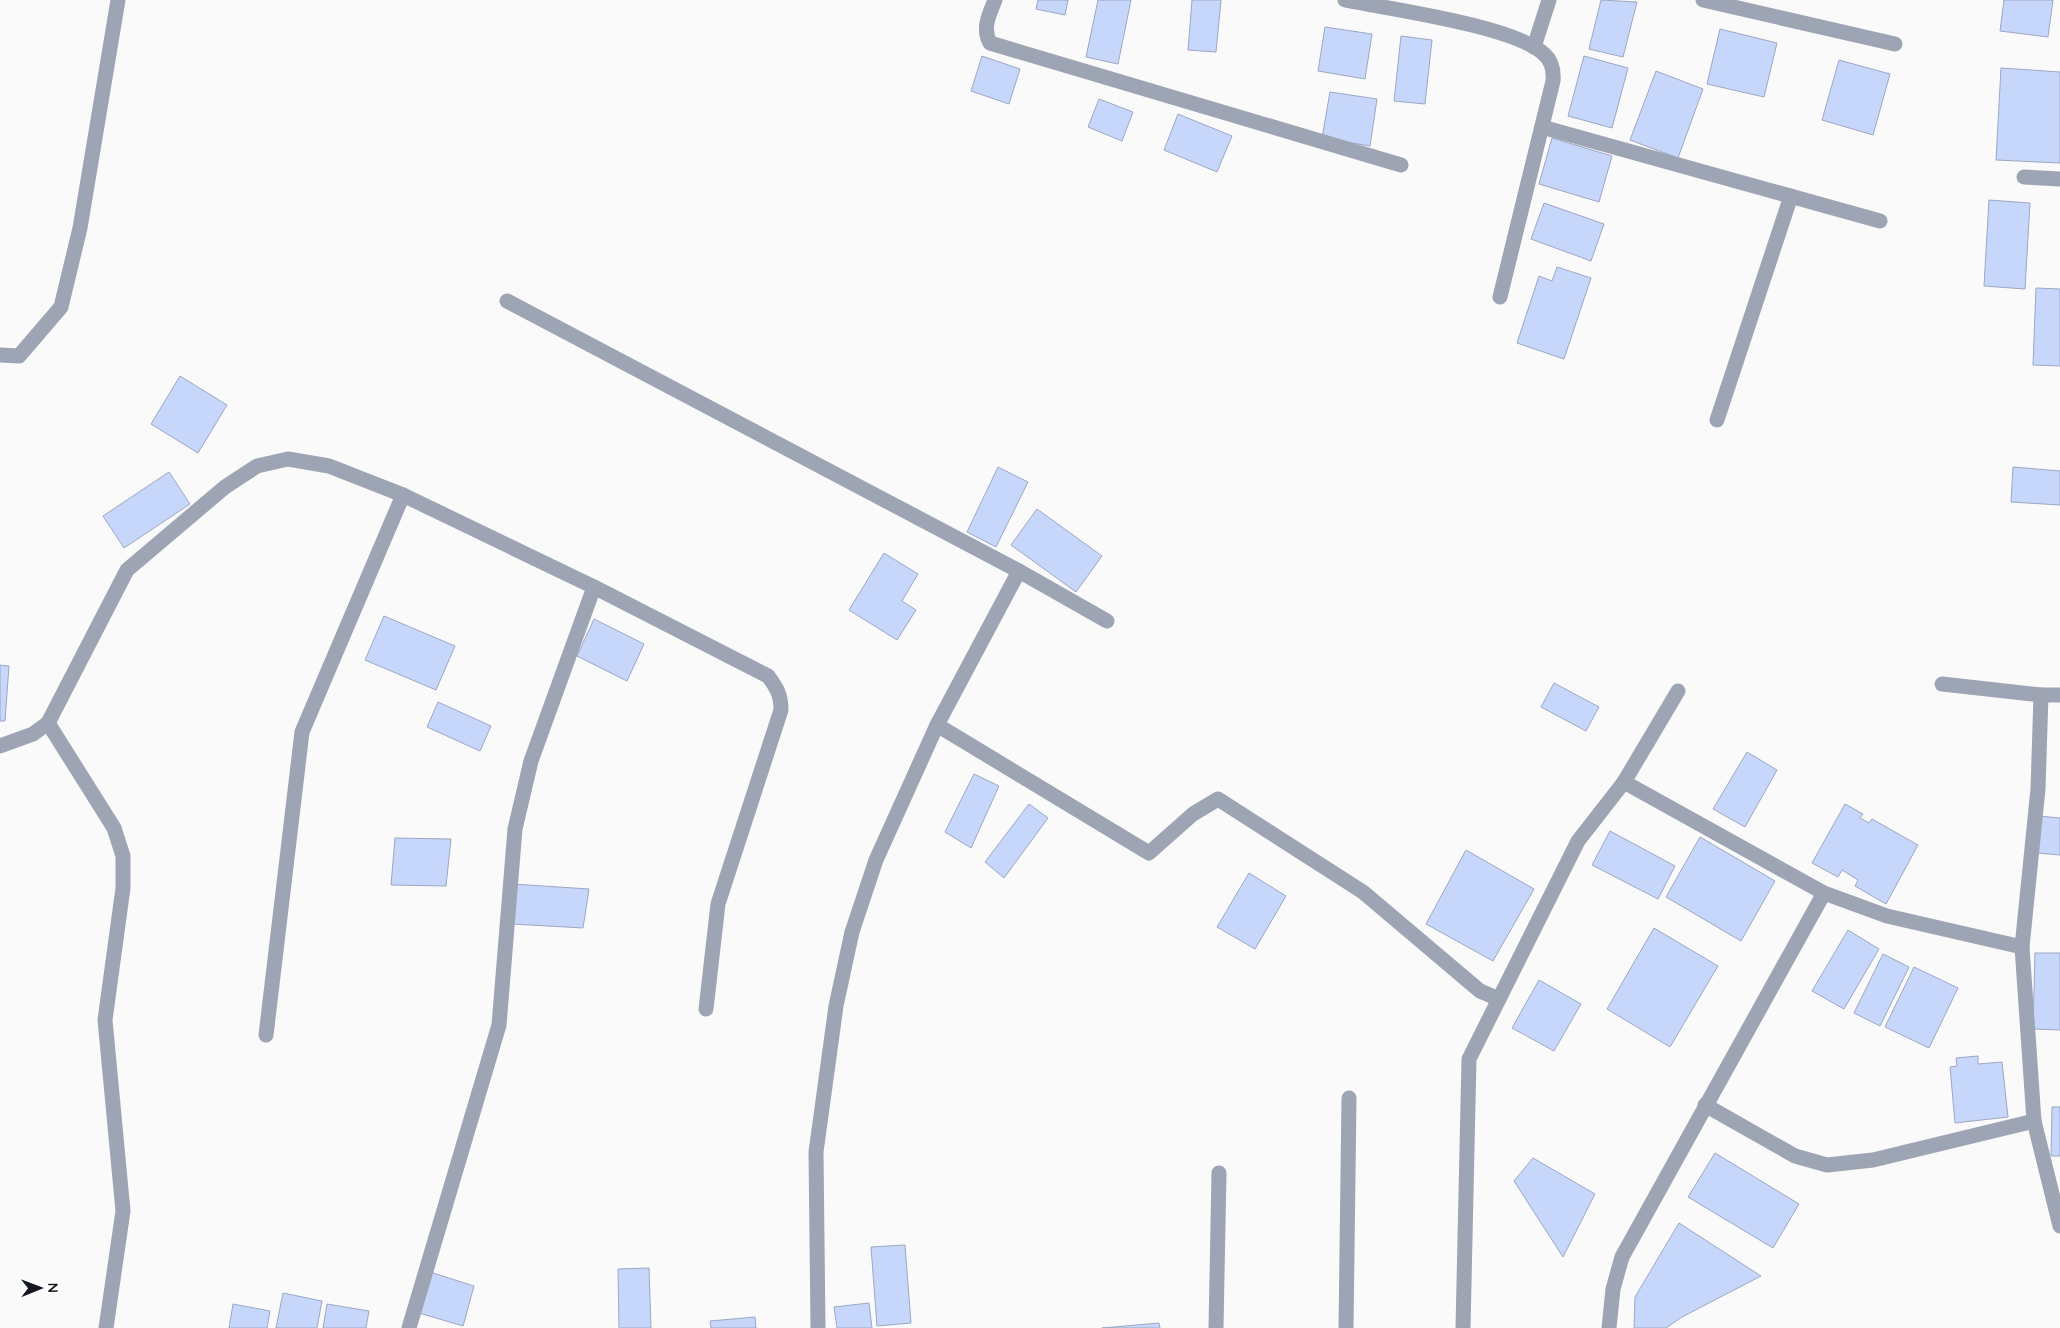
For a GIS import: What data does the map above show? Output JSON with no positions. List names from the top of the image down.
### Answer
{
  "north": "right"
}
